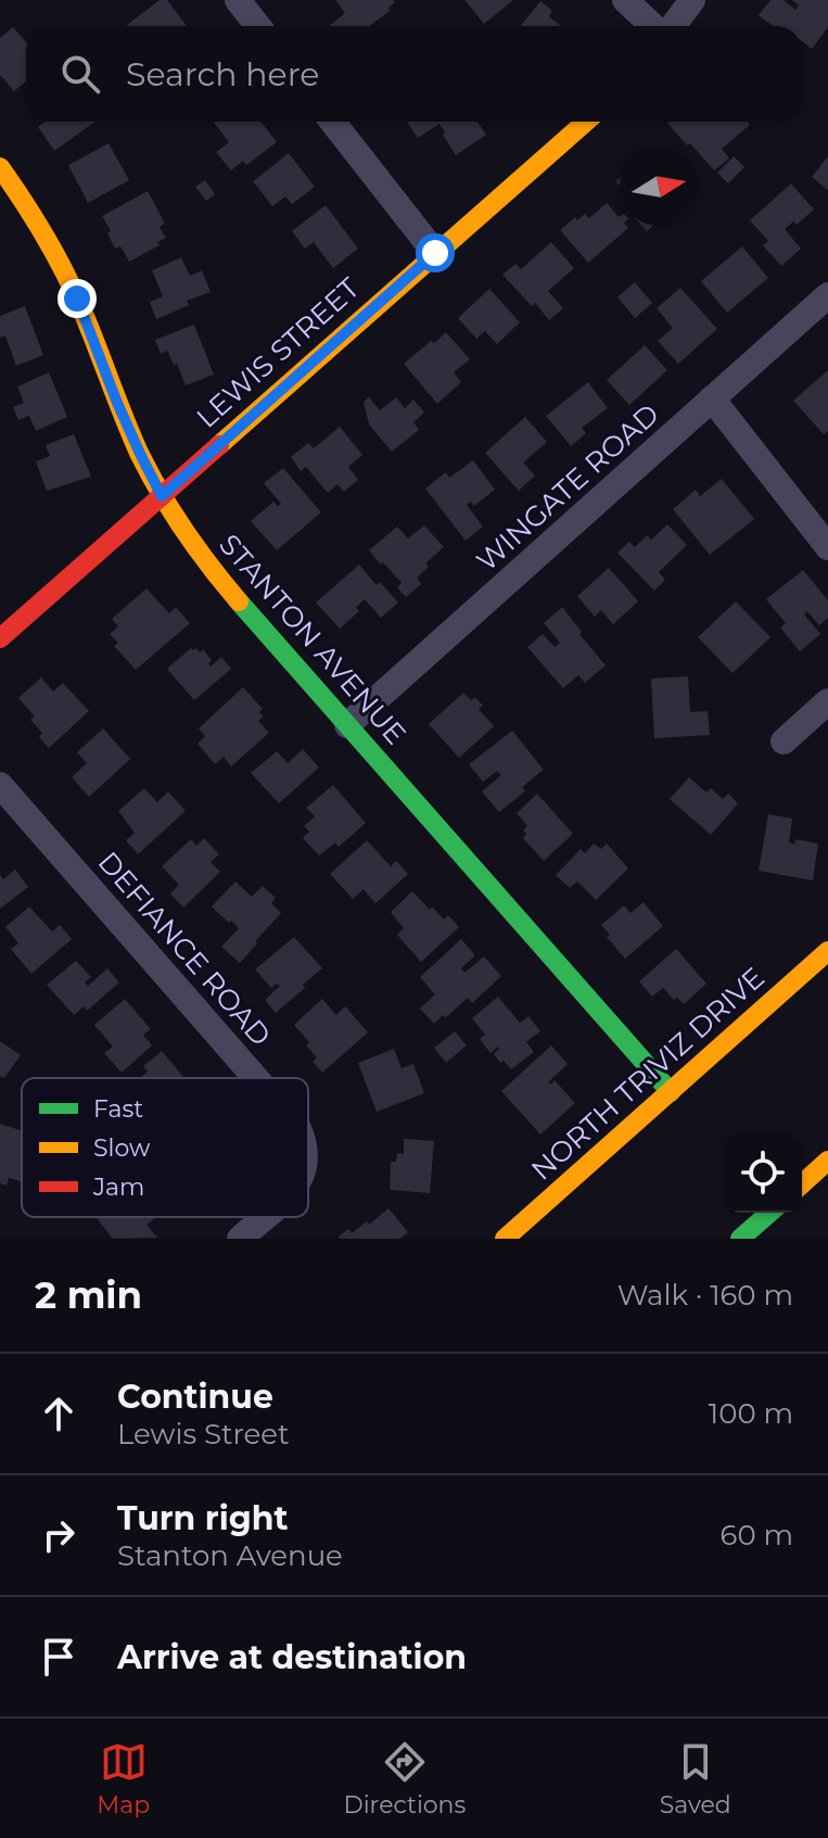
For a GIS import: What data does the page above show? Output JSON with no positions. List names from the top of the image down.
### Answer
{
  "streets": {
    "main road": ["LEWIS STREET", "STANTON AVENUE", "NORTH TRIVIZ DRIVE"],
    "street": ["WINGATE ROAD", "DEFIANCE ROAD"]
  },
  "crossings": [
    ["LEWIS STREET", "STANTON AVENUE"],
    ["WINGATE ROAD", "STANTON AVENUE"],
    ["STANTON AVENUE", "NORTH TRIVIZ DRIVE"]
  ],
  "legend": ["Fast", "Slow", "Jam"],
  "north": "right",
  "page": {
    "search": "Search here",
    "heading": ["2 min", "Walk · 160 m"],
    "list": [
      ["Continue", "Lewis Street", "100 m"],
      ["Turn right", "Stanton Avenue", "60 m"],
      "Arrive at destination"
    ],
    "nav": ["Map", "Directions", "Saved"]
  }
}
